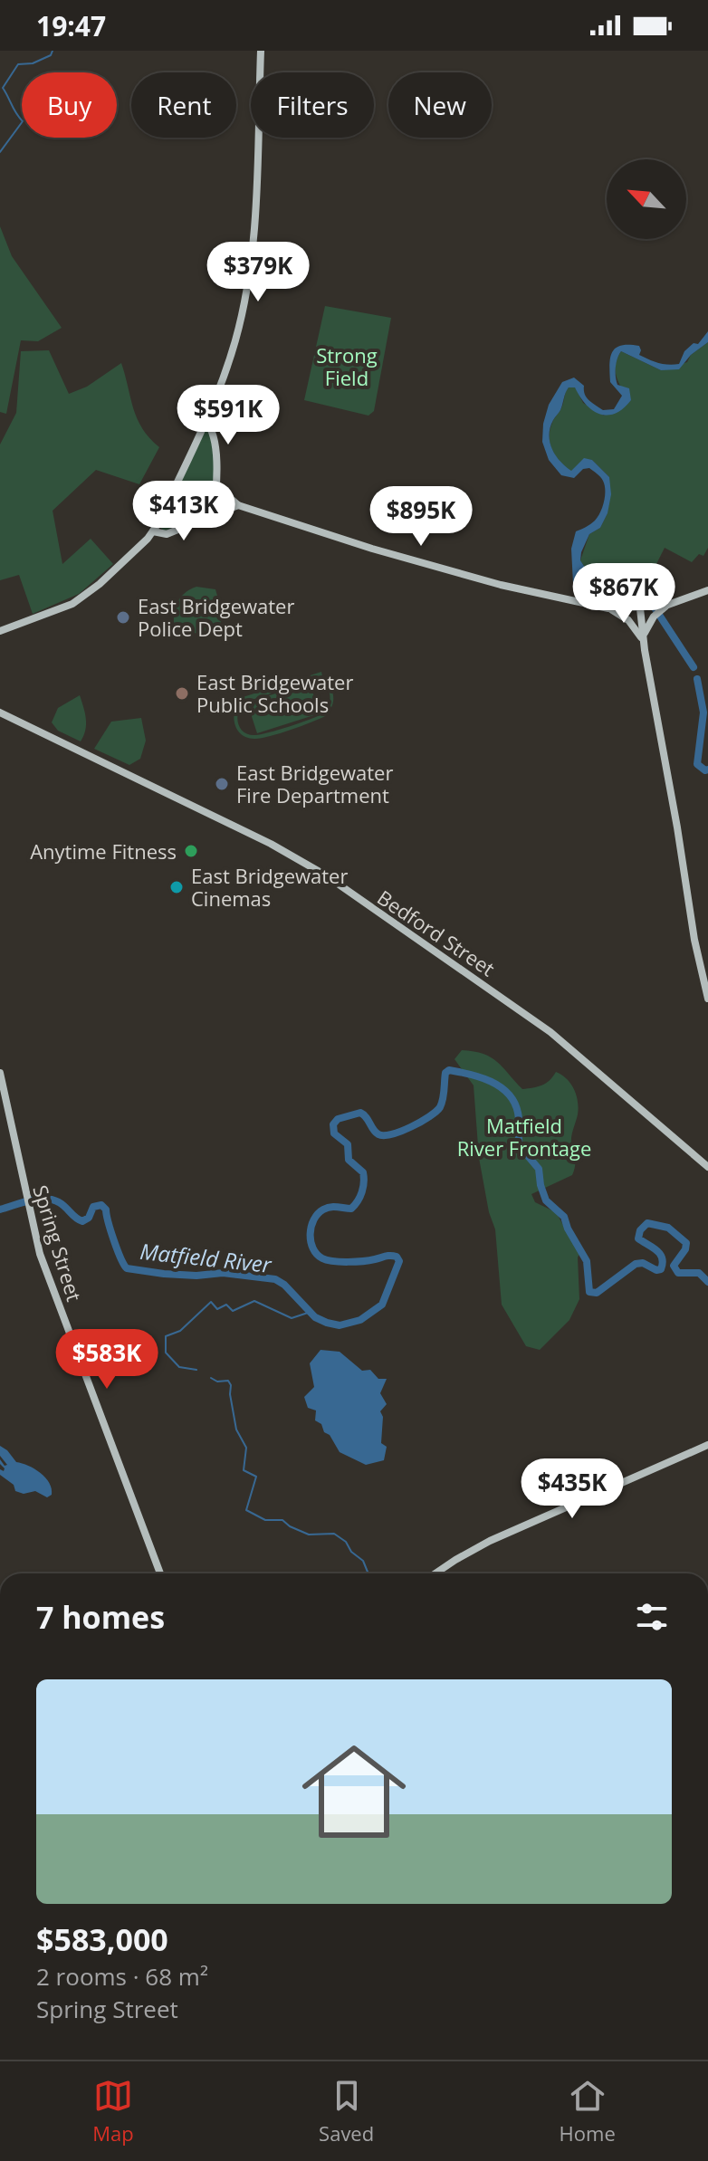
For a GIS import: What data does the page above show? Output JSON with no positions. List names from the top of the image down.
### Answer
{
  "streets": {
    "main road": ["Bedford Street", "Spring Street"]
  },
  "water": ["Matfield River"],
  "parks": ["Strong Field", "Matfield River Frontage"],
  "places": [
    "East Bridgewater Police Dept",
    "East Bridgewater Public Schools",
    "East Bridgewater Fire Department",
    "Anytime Fitness",
    "East Bridgewater Cinemas"
  ],
  "north": "top left",
  "page": {
    "status": "19:47",
    "chip": [
      "Buy",
      "Rent",
      "Filters",
      "New"
    ],
    "price": [
      "$379K",
      "$591K",
      "$413K",
      "$895K",
      "$867K",
      "$583K",
      "$435K"
    ],
    "heading": "7 homes",
    "list": [
      {
        "name": "$583,000",
        "note": "2 rooms · 68 m² · Spring Street"
      }
    ],
    "tabs": ["Map", "Saved", "Home"]
  }
}
